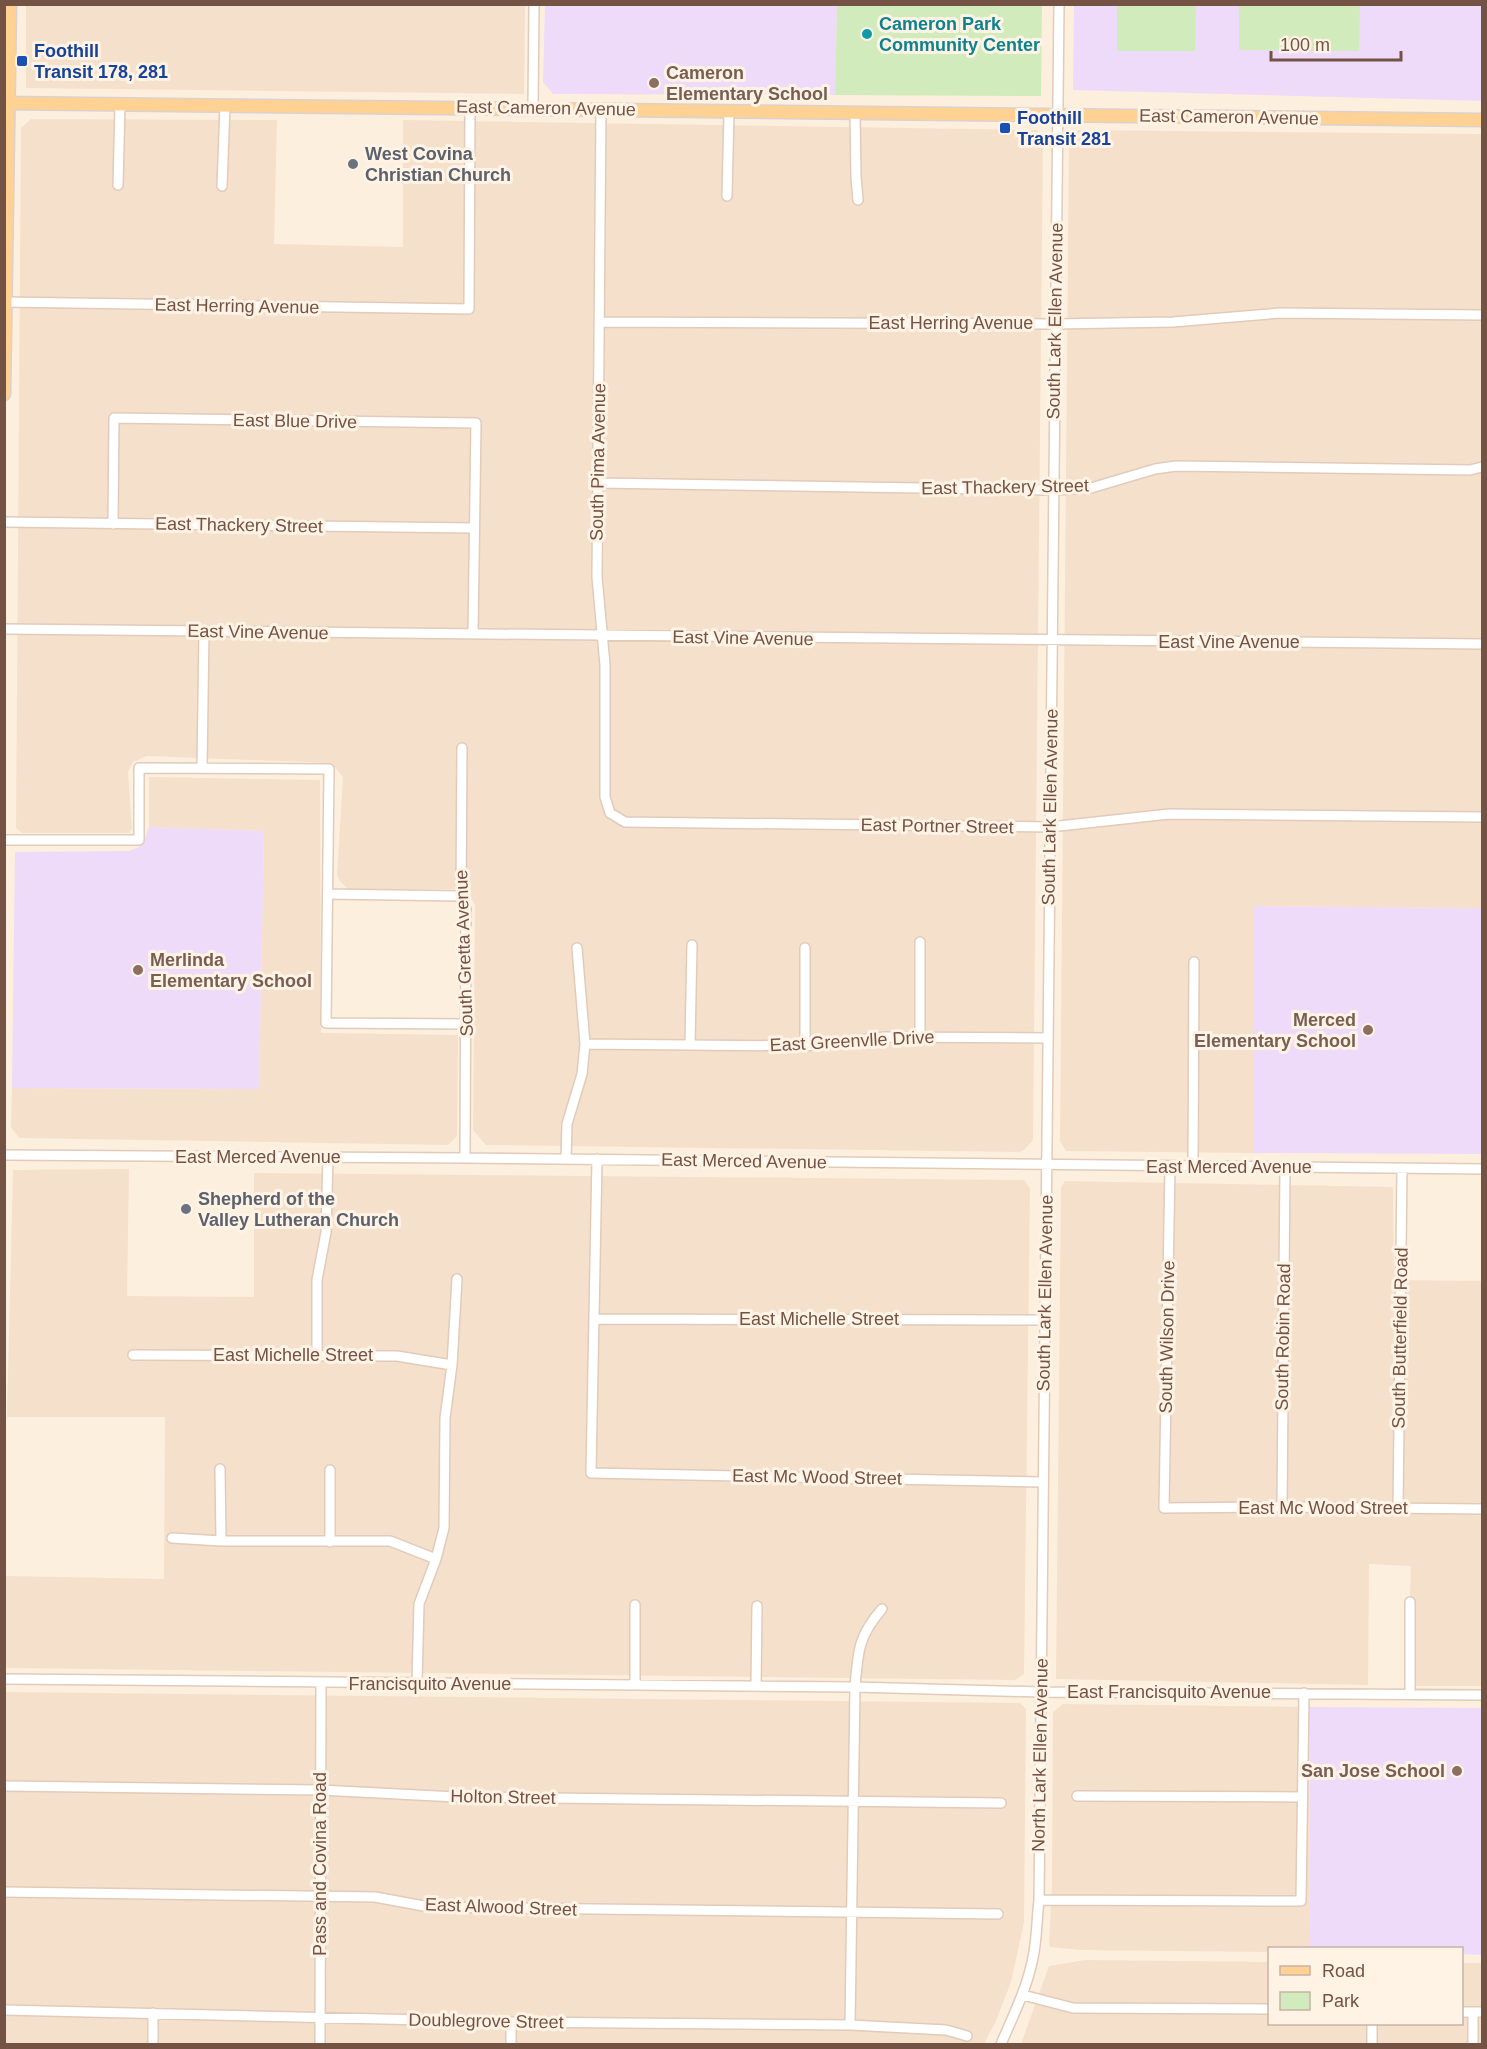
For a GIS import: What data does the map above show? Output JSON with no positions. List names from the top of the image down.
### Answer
{
  "streets": {
    "main road": ["East Cameron Avenue"],
    "street": [
      "East Herring Avenue",
      "South Lark Ellen Avenue",
      "East Blue Drive",
      "South Pima Avenue",
      "East Thackery Street",
      "East Vine Avenue",
      "East Portner Street",
      "South Gretta Avenue",
      "East Greenvlle Drive",
      "East Merced Avenue",
      "East Michelle Street",
      "South Wilson Drive",
      "South Robin Road",
      "South Butterfield Road",
      "East Mc Wood Street",
      "Francisquito Avenue",
      "East Francisquito Avenue",
      "North Lark Ellen Avenue",
      "Holton Street",
      "Pass and Covina Road",
      "East Alwood Street",
      "Doublegrove Street"
    ]
  },
  "crossings": [
    ["East Cameron Avenue", "East Herring Avenue"],
    ["East Cameron Avenue", "South Lark Ellen Avenue"],
    ["East Cameron Avenue", "South Pima Avenue"],
    ["East Herring Avenue", "South Lark Ellen Avenue"],
    ["East Herring Avenue", "South Pima Avenue"],
    ["South Lark Ellen Avenue", "East Thackery Street"],
    ["South Lark Ellen Avenue", "East Vine Avenue"],
    ["South Lark Ellen Avenue", "East Portner Street"],
    ["South Lark Ellen Avenue", "East Greenvlle Drive"],
    ["South Lark Ellen Avenue", "East Merced Avenue"],
    ["South Lark Ellen Avenue", "East Michelle Street"],
    ["South Lark Ellen Avenue", "East Mc Wood Street"],
    ["South Lark Ellen Avenue", "North Lark Ellen Avenue"],
    ["East Blue Drive", "East Thackery Street"],
    ["South Pima Avenue", "East Thackery Street"],
    ["South Pima Avenue", "East Vine Avenue"],
    ["South Pima Avenue", "East Portner Street"],
    ["South Gretta Avenue", "East Merced Avenue"],
    ["East Merced Avenue", "South Wilson Drive"],
    ["East Merced Avenue", "South Robin Road"],
    ["East Merced Avenue", "South Butterfield Road"],
    ["East Michelle Street", "East Mc Wood Street"],
    ["South Wilson Drive", "East Mc Wood Street"],
    ["South Robin Road", "East Mc Wood Street"],
    ["South Butterfield Road", "East Mc Wood Street"],
    ["Francisquito Avenue", "East Francisquito Avenue"],
    ["Francisquito Avenue", "Pass and Covina Road"],
    ["East Francisquito Avenue", "North Lark Ellen Avenue"],
    ["Holton Street", "Pass and Covina Road"],
    ["Pass and Covina Road", "East Alwood Street"],
    ["Pass and Covina Road", "Doublegrove Street"]
  ],
  "places": {
    "other": [
      "Cameron Park Community Center",
      "Cameron Elementary School",
      "West Covina Christian Church",
      "Merlinda Elementary School",
      "Merced Elementary School",
      "Shepherd of the Valley Lutheran Church",
      "San Jose School"
    ],
    "transit": ["Foothill Transit 178, 281", "Foothill Transit 281"]
  },
  "legend": ["Road", "Park"],
  "scale_bar": "100 m"
}
